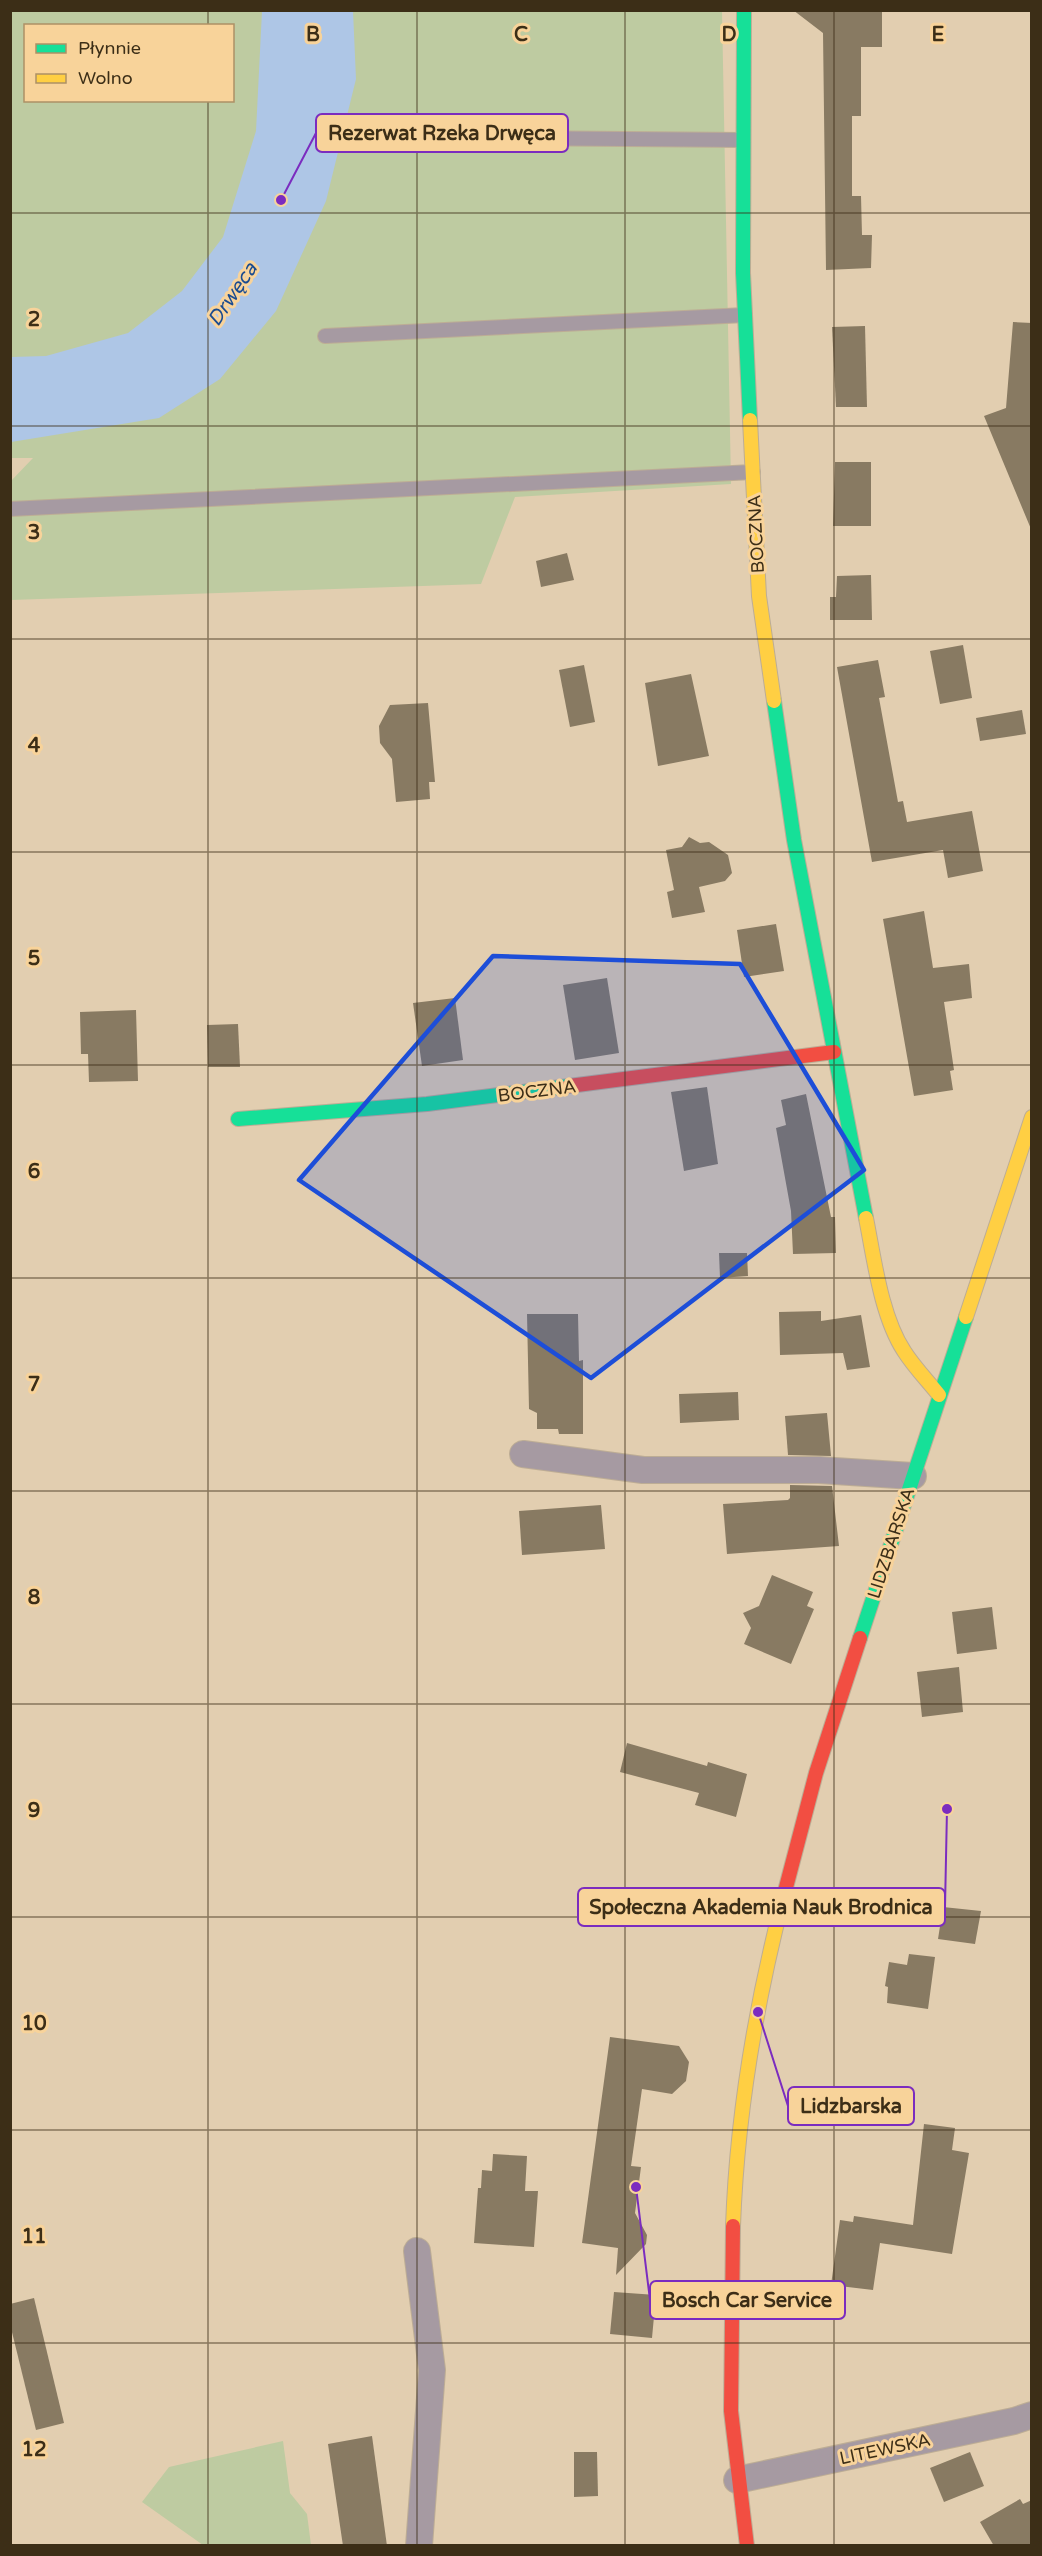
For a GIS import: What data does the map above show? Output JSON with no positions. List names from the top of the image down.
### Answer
{
  "streets": {
    "street": ["BOCZNA", "LIDZBARSKA", "LITEWSKA"]
  },
  "crossings": [
    ["BOCZNA", "LIDZBARSKA"],
    ["LIDZBARSKA", "LITEWSKA"]
  ],
  "water": ["Drwęca"],
  "places": [
    "Rezerwat Rzeka Drwęca",
    "Społeczna Akademia Nauk Brodnica",
    "Lidzbarska",
    "Bosch Car Service"
  ],
  "legend": ["Płynnie", "Wolno"],
  "grid": {
    "columns": [
      "B",
      "C",
      "D",
      "E"
    ],
    "rows": [
      "2",
      "3",
      "4",
      "5",
      "6",
      "7",
      "8",
      "9",
      "10",
      "11",
      "12"
    ]
  }
}
